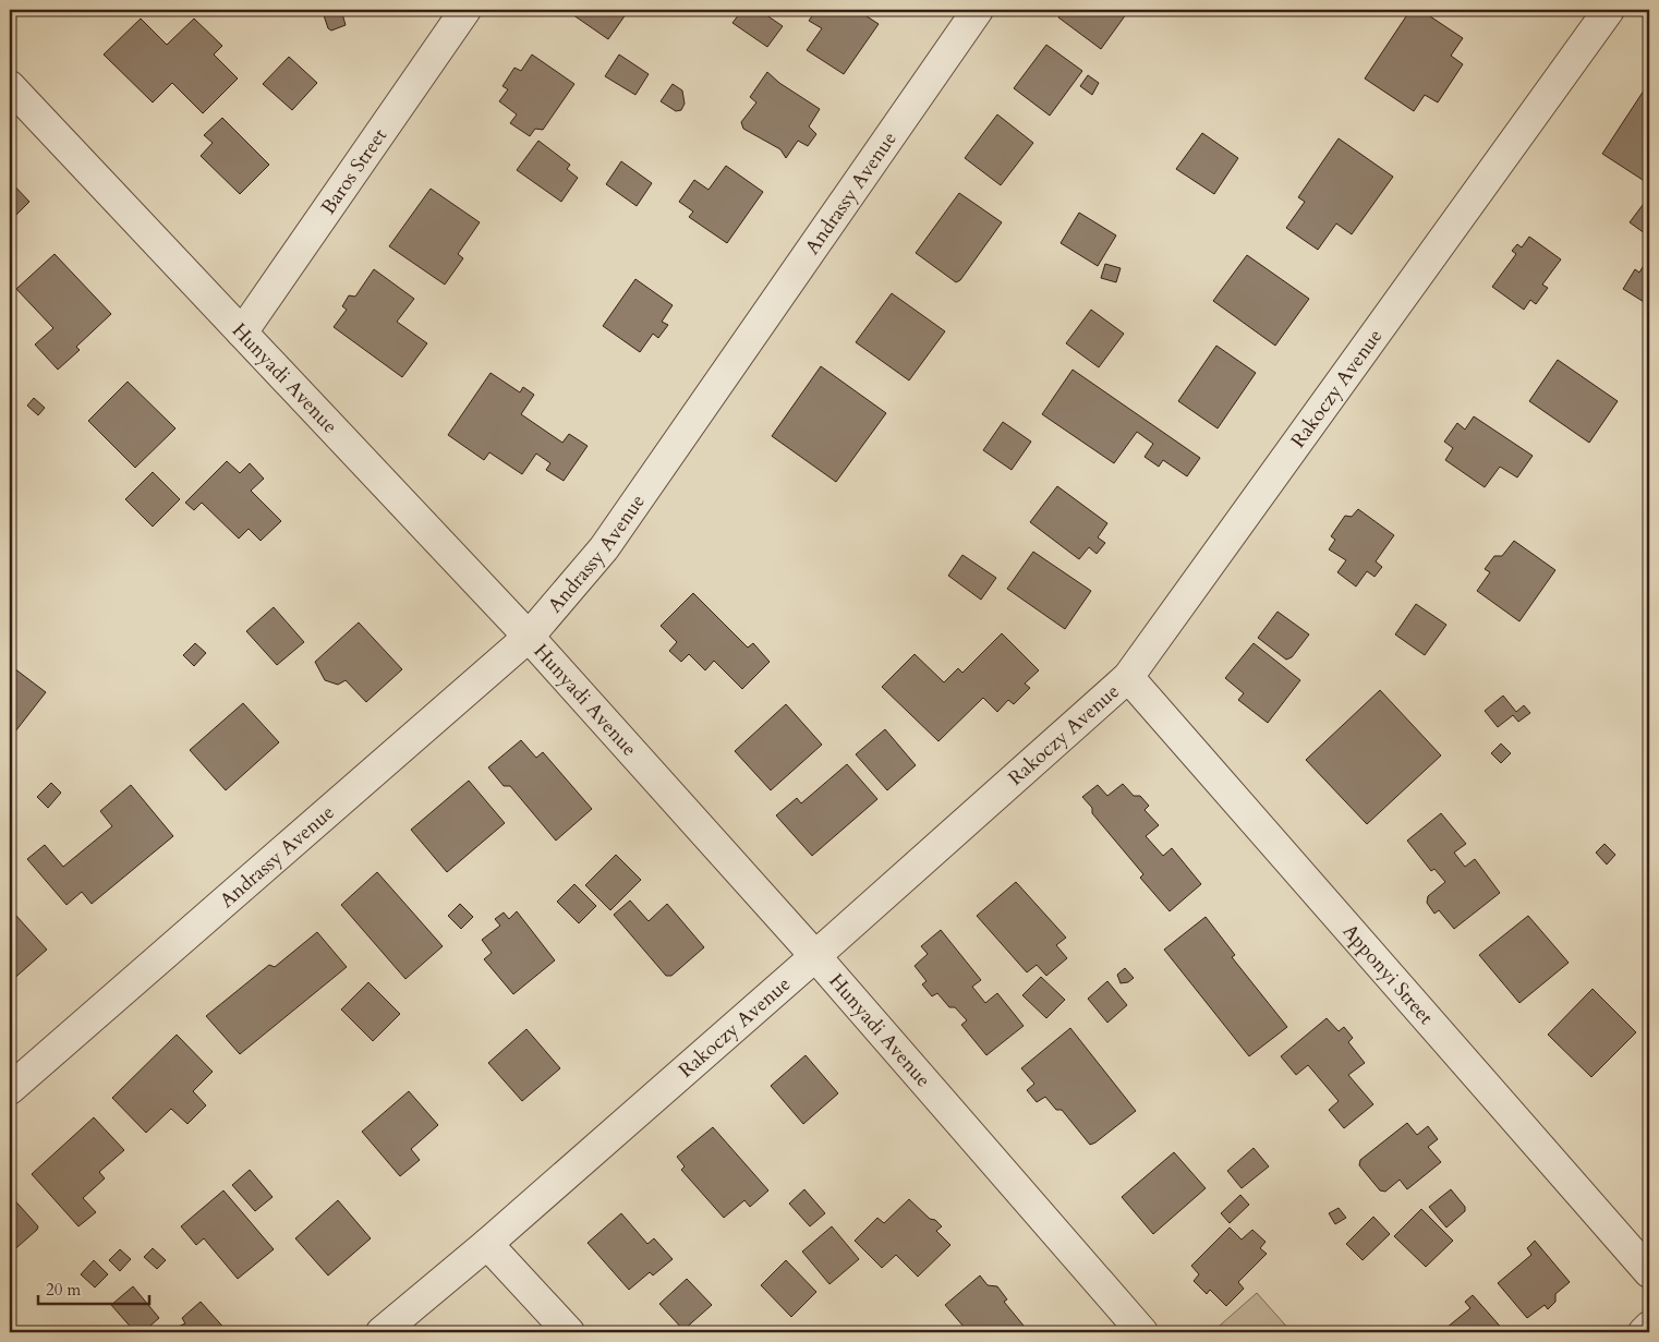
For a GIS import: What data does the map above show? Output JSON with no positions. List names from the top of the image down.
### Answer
{
  "streets": {
    "street": [
      "Baros Street",
      "Andrassy Avenue",
      "Hunyadi Avenue",
      "Rakoczy Avenue",
      "Apponyi Street"
    ]
  },
  "crossings": [
    ["Baros Street", "Hunyadi Avenue"],
    ["Andrassy Avenue", "Hunyadi Avenue"],
    ["Hunyadi Avenue", "Rakoczy Avenue"],
    ["Rakoczy Avenue", "Apponyi Street"]
  ],
  "scale_bar": "20 m"
}
